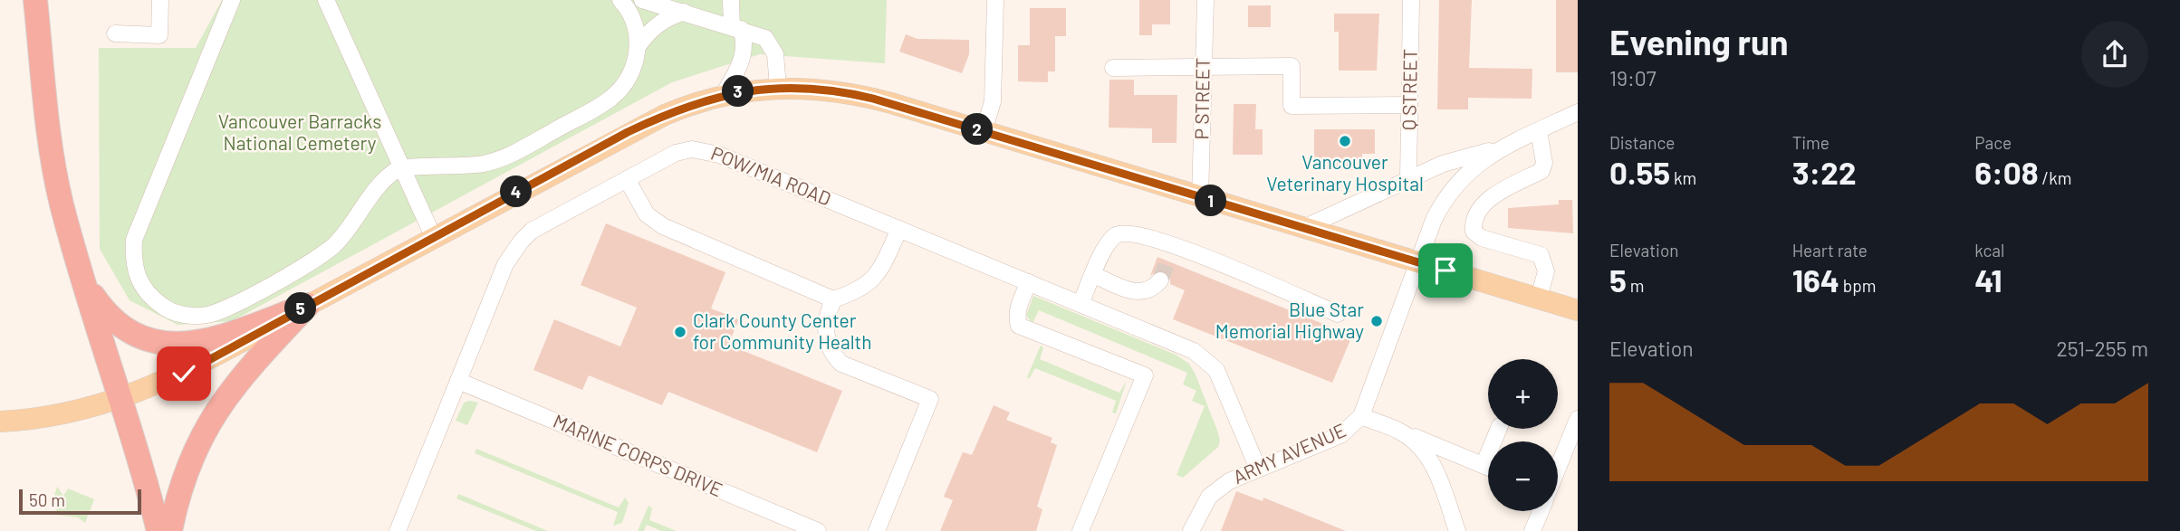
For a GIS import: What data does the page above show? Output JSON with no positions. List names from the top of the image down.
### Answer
{
  "streets": {
    "street": [
      "Q STREET",
      "P STREET",
      "POW/MIA ROAD",
      "ARMY AVENUE",
      "MARINE CORPS DRIVE"
    ]
  },
  "crossings": [
    ["POW/MIA ROAD", "ARMY AVENUE"],
    ["POW/MIA ROAD", "MARINE CORPS DRIVE"]
  ],
  "parks": ["Vancouver Barracks National Cemetery"],
  "places": ["Vancouver Veterinary Hospital", "Blue Star Memorial Highway", "Clark County Center for Community Health"],
  "scale_bar": "50 m",
  "page": {
    "heading": ["Evening run", "19:07"],
    "pins": [
      "3",
      "2",
      "4",
      "1",
      "5"
    ],
    "stats": [
      ["Distance", "0.55 km"],
      ["Time", "3:22"],
      ["Pace", "6:08 /km"],
      ["Elevation", "5 m"],
      ["Heart rate", "164 bpm"],
      ["kcal", "41"]
    ],
    "chart": ["Elevation", "251–255 m"],
    "map_buttons": ["+", "−"],
    "scale": "50 m"
  }
}
